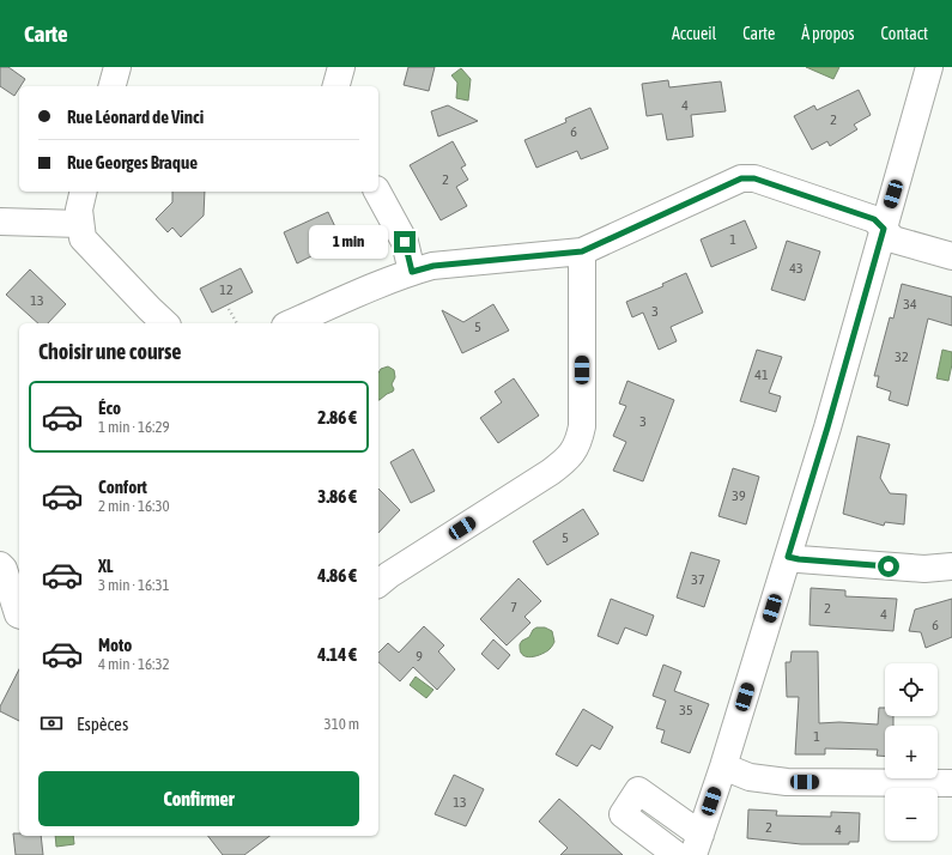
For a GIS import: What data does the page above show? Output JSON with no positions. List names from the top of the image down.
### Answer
{
  "house_numbers": [
    "4",
    "2",
    "6",
    "2",
    "1",
    "43",
    "12",
    "13",
    "34",
    "3",
    "5",
    "32",
    "41",
    "3",
    "39",
    "5",
    "37",
    "7",
    "2",
    "4",
    "6",
    "9",
    "35",
    "1",
    "13",
    "2",
    "4"
  ],
  "page": {
    "header": "Carte",
    "nav": [
      "Accueil",
      "Carte",
      "À propos",
      "Contact"
    ],
    "banner": ["Rue Léonard de Vinci", "Rue Georges Braque"],
    "bubble": "1 min",
    "heading": "Choisir une course",
    "list": [
      {
        "name": "Éco",
        "note": "1 min · 16:29",
        "value": "2.86 €"
      },
      {
        "name": "Confort",
        "note": "2 min · 16:30",
        "value": "3.86 €"
      },
      {
        "name": "XL",
        "note": "3 min · 16:31",
        "value": "4.86 €"
      },
      {
        "name": "Moto",
        "note": "4 min · 16:32",
        "value": "4.14 €"
      }
    ],
    "map_buttons": ["+", "−"],
    "pay": ["Espèces", "310 m"],
    "buttons": "Confirmer"
  }
}
